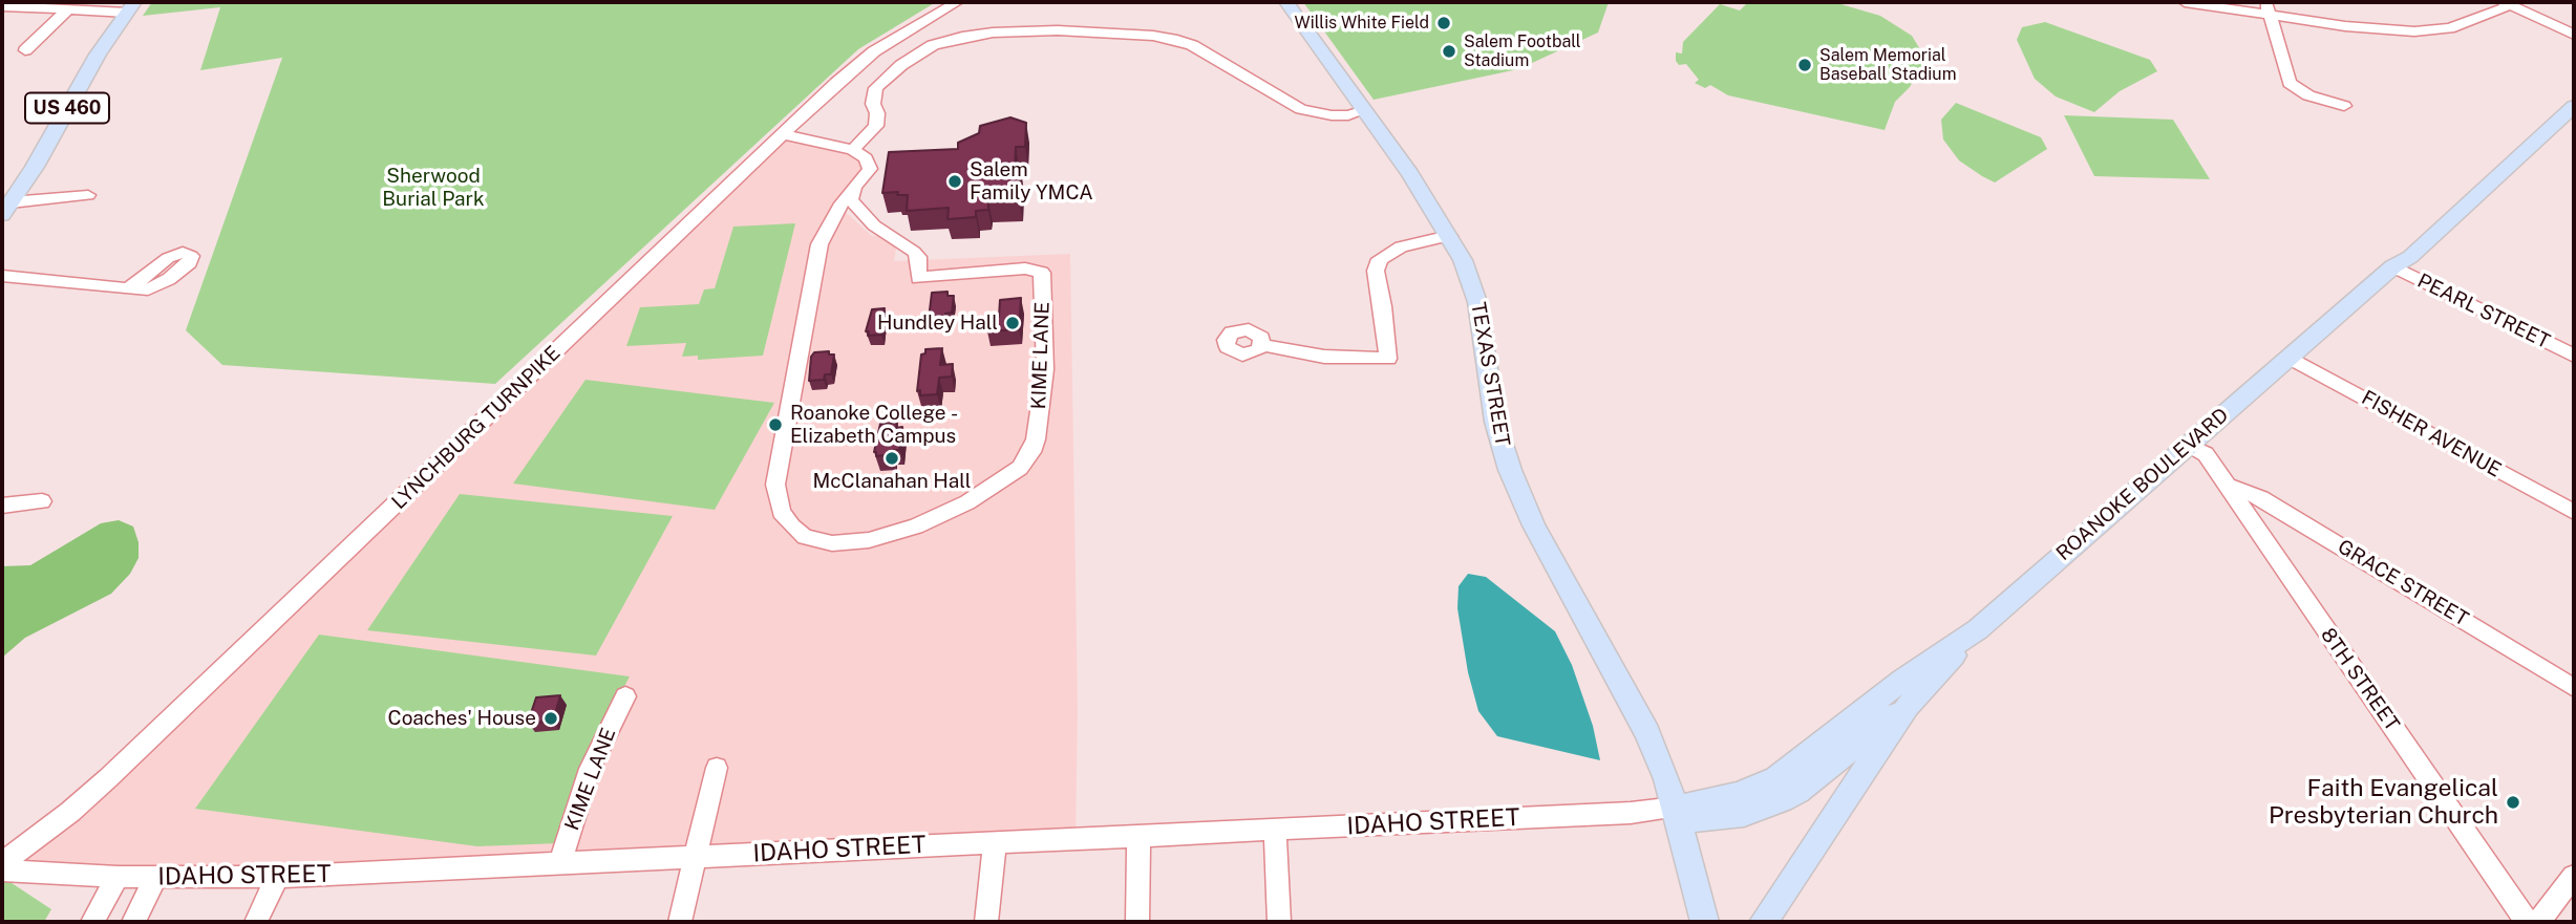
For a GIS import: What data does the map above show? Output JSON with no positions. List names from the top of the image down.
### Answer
{
  "streets": {
    "main road": ["US 460", "TEXAS STREET", "ROANOKE BOULEVARD"],
    "street": [
      "PEARL STREET",
      "KIME LANE",
      "LYNCHBURG TURNPIKE",
      "FISHER AVENUE",
      "GRACE STREET",
      "8TH STREET",
      "IDAHO STREET"
    ]
  },
  "crossings": [
    ["PEARL STREET", "ROANOKE BOULEVARD"],
    ["KIME LANE", "IDAHO STREET"],
    ["TEXAS STREET", "ROANOKE BOULEVARD"],
    ["TEXAS STREET", "IDAHO STREET"],
    ["FISHER AVENUE", "ROANOKE BOULEVARD"],
    ["ROANOKE BOULEVARD", "8TH STREET"],
    ["ROANOKE BOULEVARD", "IDAHO STREET"],
    ["GRACE STREET", "8TH STREET"]
  ],
  "parks": ["Sherwood Burial Park"],
  "places": [
    "Willis White Field",
    "Salem Football Stadium",
    "Salem Memorial Baseball Stadium",
    "Salem Family YMCA",
    "Hundley Hall",
    "Roanoke College - Elizabeth Campus",
    "McClanahan Hall",
    "Coaches' House",
    "Faith Evangelical Presbyterian Church"
  ]
}
